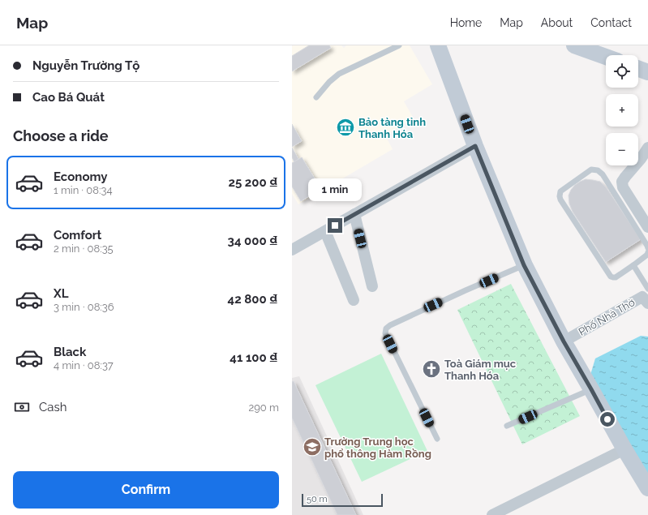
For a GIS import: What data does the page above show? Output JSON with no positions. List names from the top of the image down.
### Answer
{
  "streets": {
    "street": ["Phố Nhà Thờ"]
  },
  "places": {
    "museum": ["Bảo tàng tỉnh Thanh Hóa"],
    "church": ["Toà Giám mục Thanh Hóa"],
    "school or university": ["Trường Trung học phổ thông Hàm Rồng"]
  },
  "scale_bar": "50 m",
  "page": {
    "header": "Map",
    "nav": [
      "Home",
      "Map",
      "About",
      "Contact"
    ],
    "banner": ["Nguyễn Trường Tộ", "Cao Bá Quát"],
    "map_buttons": ["+", "−"],
    "heading": "Choose a ride",
    "list": [
      {
        "name": "Economy",
        "note": "1 min · 08:34",
        "value": "25 200 ₫"
      },
      {
        "name": "Comfort",
        "note": "2 min · 08:35",
        "value": "34 000 ₫"
      },
      {
        "name": "XL",
        "note": "3 min · 08:36",
        "value": "42 800 ₫"
      },
      {
        "name": "Black",
        "note": "4 min · 08:37",
        "value": "41 100 ₫"
      }
    ],
    "bubble": "1 min",
    "pay": ["Cash", "290 m"],
    "buttons": "Confirm",
    "scale": "50 m"
  }
}
